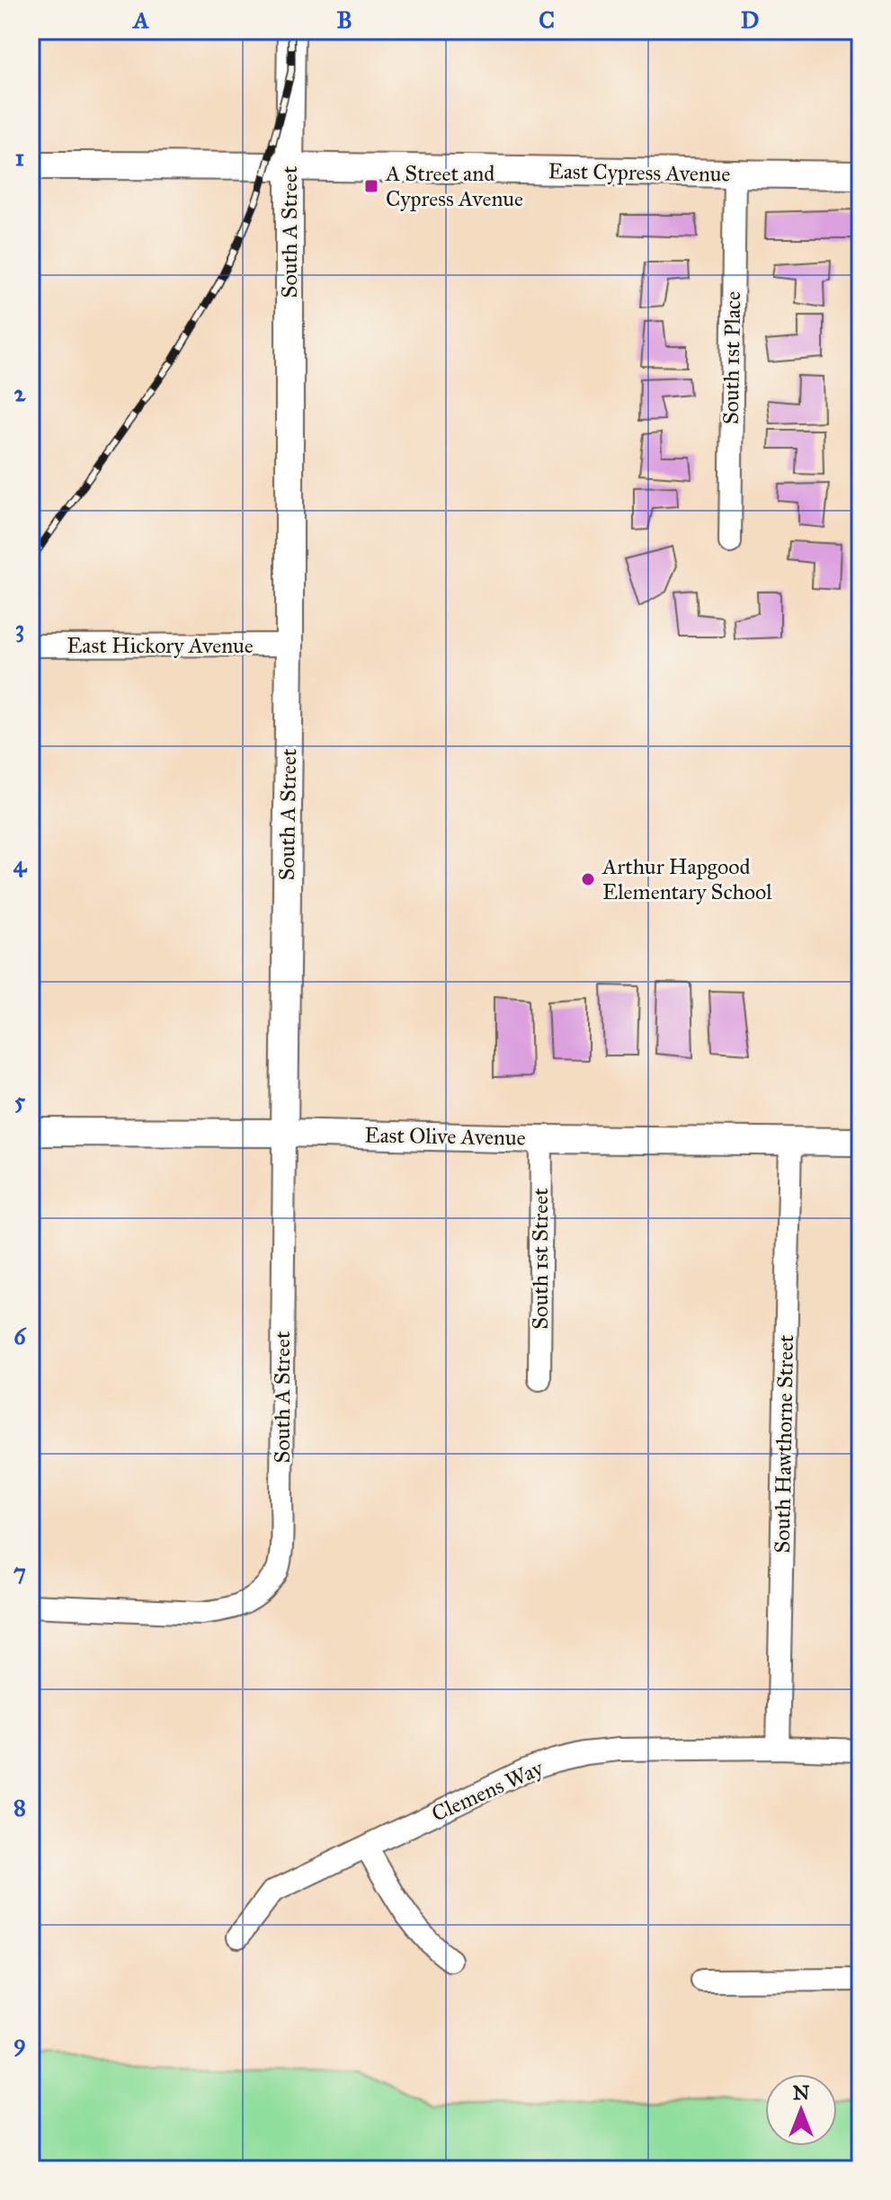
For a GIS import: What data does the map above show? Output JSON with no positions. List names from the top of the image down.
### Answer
{
  "streets": {
    "street": [
      "East Cypress Avenue",
      "South A Street",
      "South 1st Place",
      "East Hickory Avenue",
      "East Olive Avenue",
      "South 1st Street",
      "South Hawthorne Street",
      "Clemens Way"
    ]
  },
  "crossings": [
    ["East Cypress Avenue", "South A Street"],
    ["East Cypress Avenue", "South 1st Place"],
    ["South A Street", "East Hickory Avenue"],
    ["South A Street", "East Olive Avenue"],
    ["East Olive Avenue", "South 1st Street"],
    ["East Olive Avenue", "South Hawthorne Street"],
    ["South Hawthorne Street", "Clemens Way"]
  ],
  "places": {
    "transit": ["A Street and Cypress Avenue"],
    "other": ["Arthur Hapgood Elementary School"]
  },
  "north": "top",
  "grid": {
    "columns": [
      "A",
      "B",
      "C",
      "D"
    ],
    "rows": [
      "1",
      "2",
      "3",
      "4",
      "5",
      "6",
      "7",
      "8",
      "9"
    ]
  }
}
